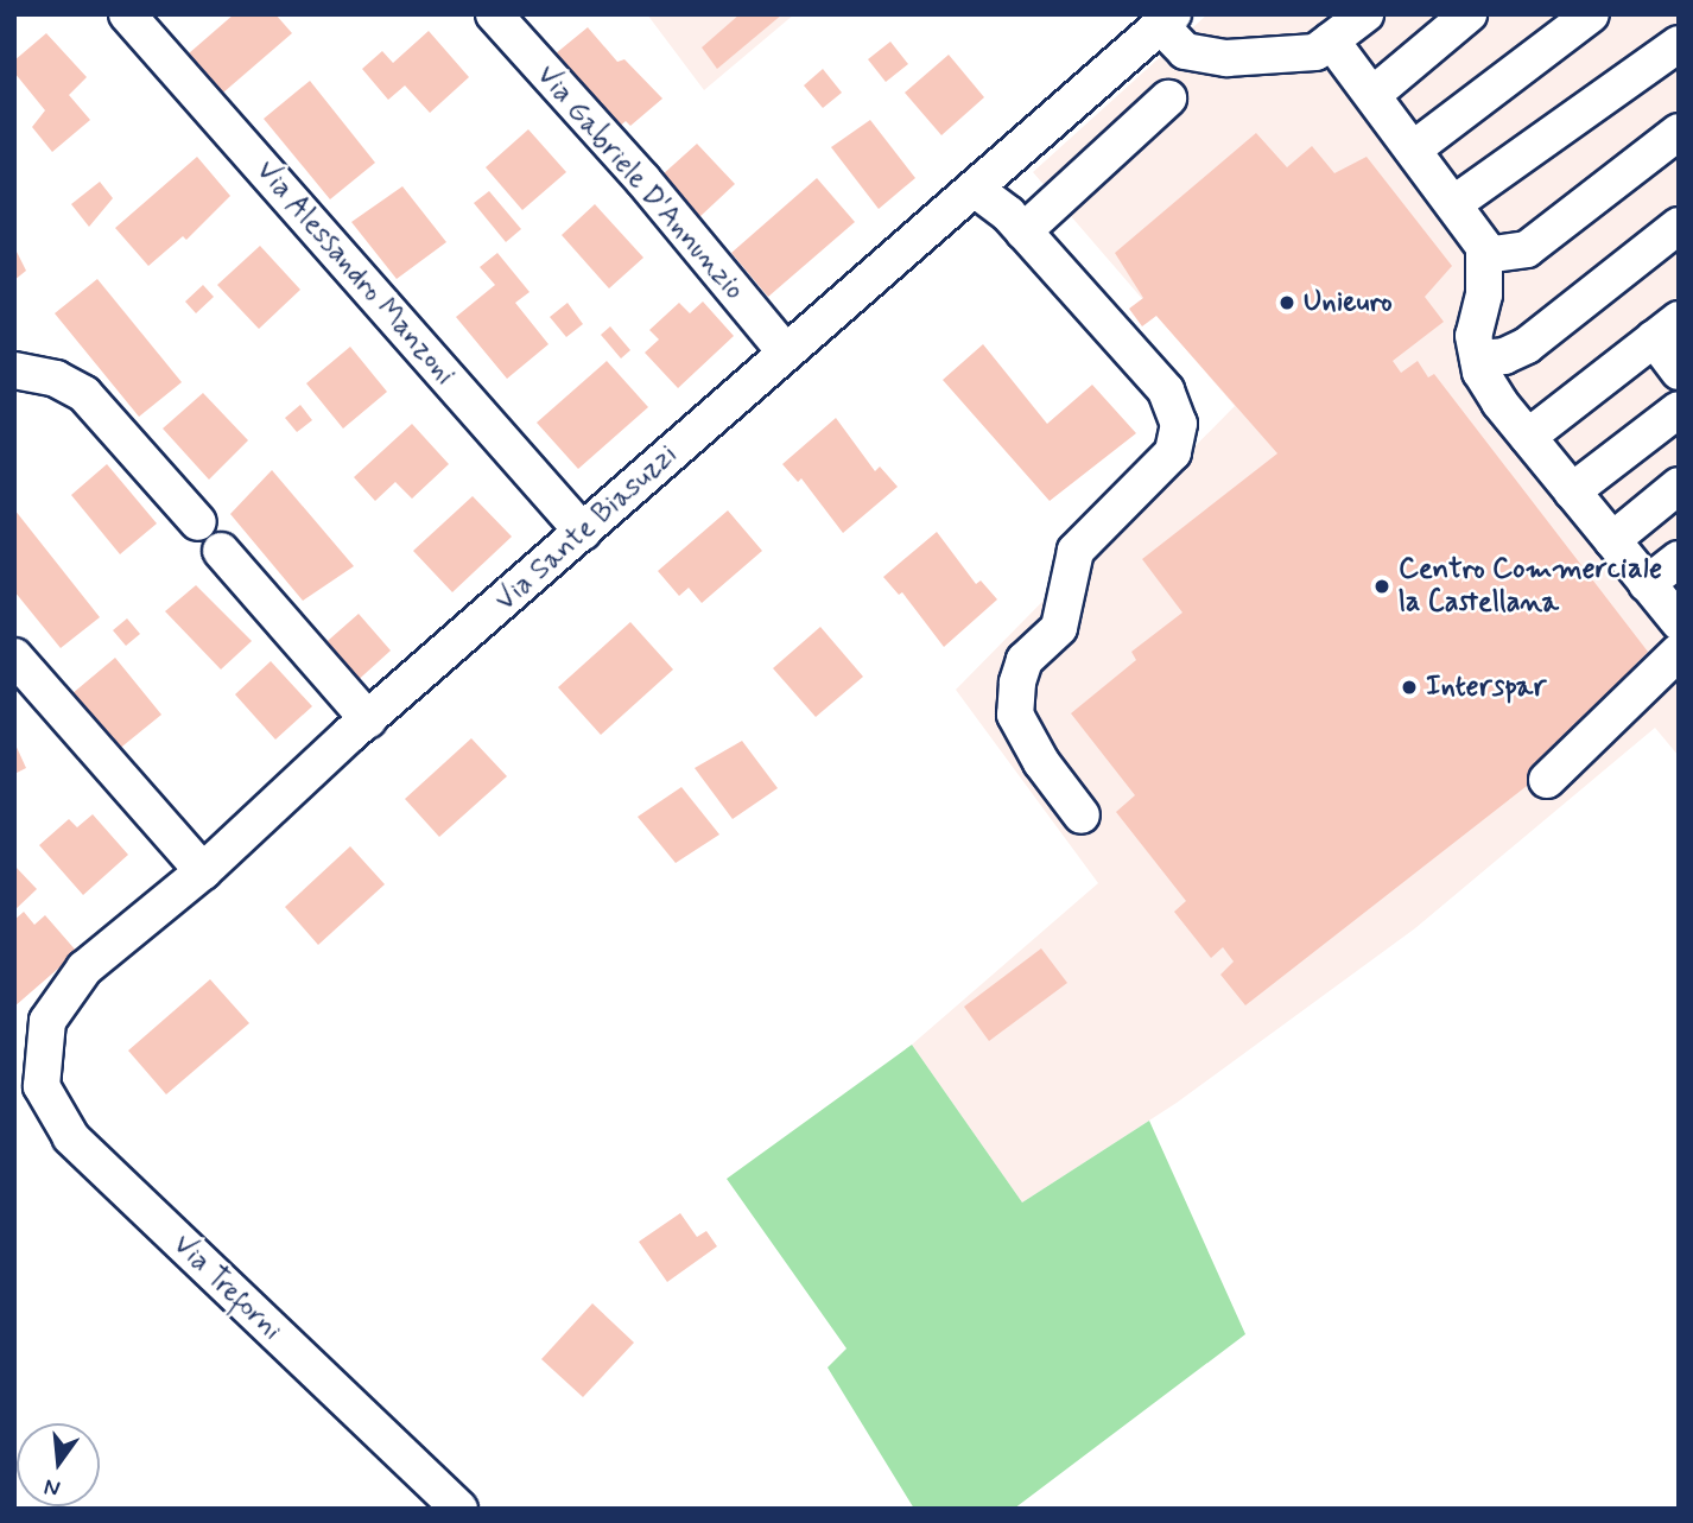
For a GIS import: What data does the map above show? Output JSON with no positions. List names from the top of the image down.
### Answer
{
  "streets": {
    "street": [
      "Via Gabriele D'Annunzio",
      "Via Alessandro Manzoni",
      "Via Sante Biasuzzi",
      "Via Treforni"
    ]
  },
  "crossings": [
    ["Via Gabriele D'Annunzio", "Via Sante Biasuzzi"],
    ["Via Alessandro Manzoni", "Via Sante Biasuzzi"],
    ["Via Sante Biasuzzi", "Via Treforni"]
  ],
  "places": ["Unieuro", "Centro Commerciale la Castellana", "Interspar"],
  "north": "bottom"
}
